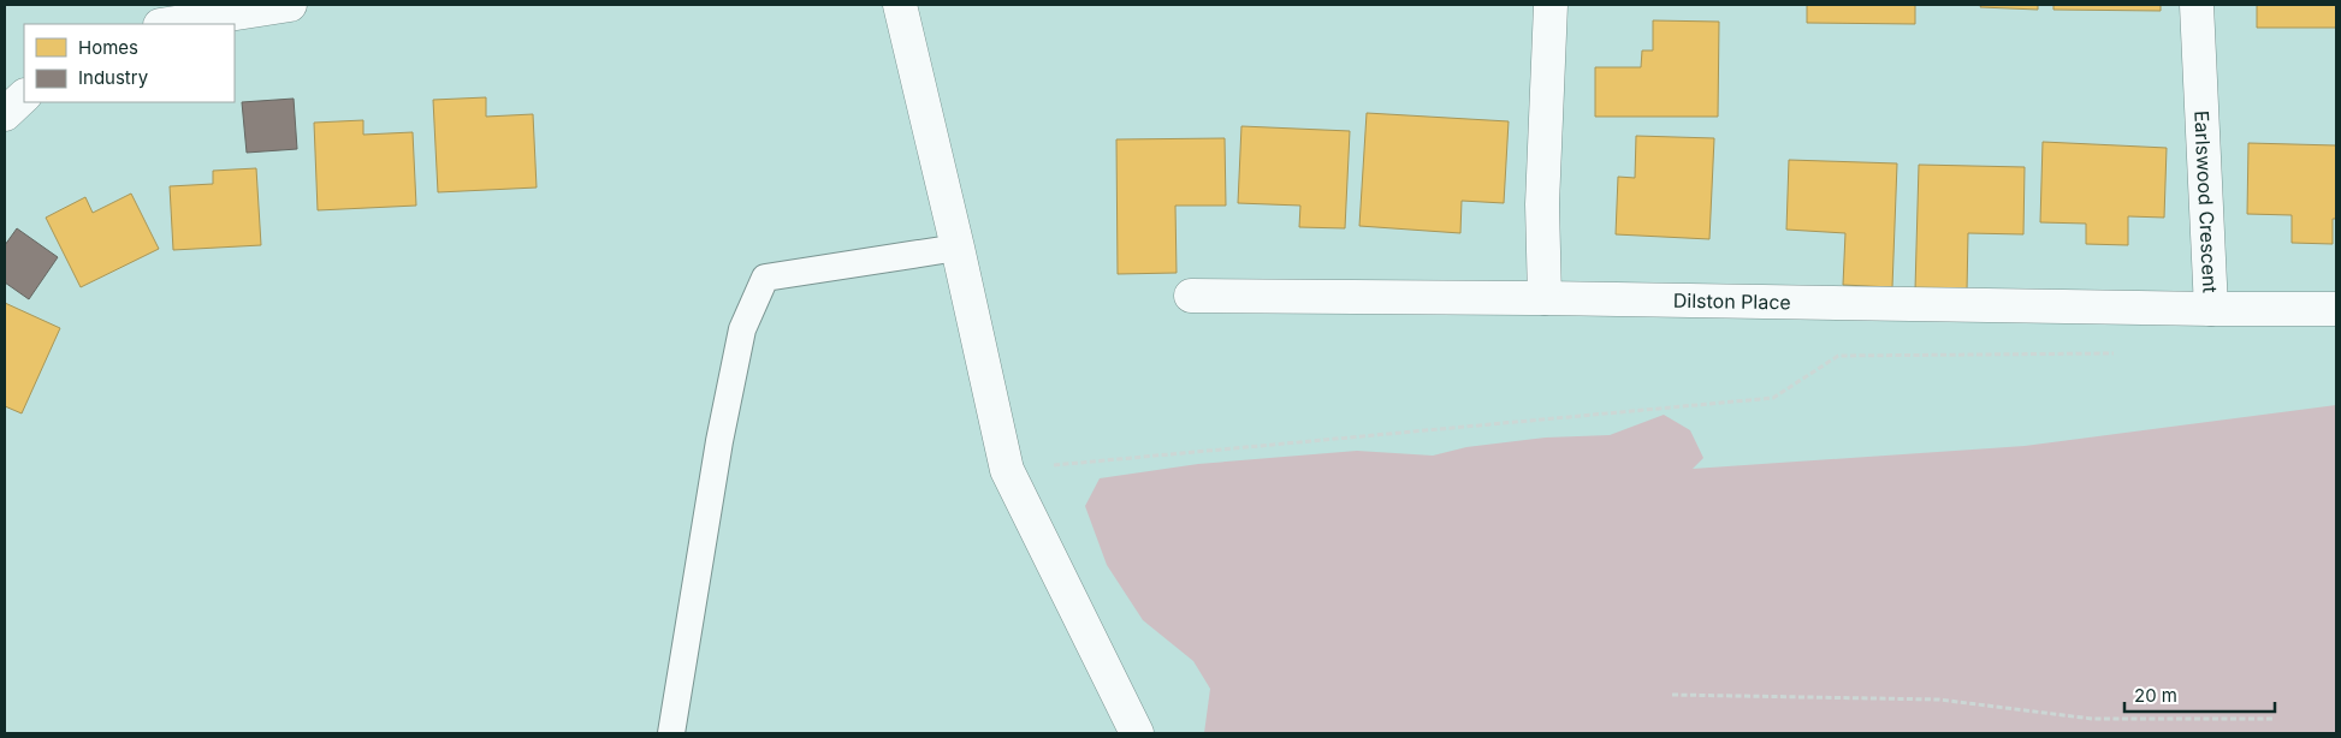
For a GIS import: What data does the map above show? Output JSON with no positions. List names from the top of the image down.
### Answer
{
  "streets": {
    "street": ["Earlswood Crescent", "Dilston Place"]
  },
  "crossings": [
    ["Earlswood Crescent", "Dilston Place"]
  ],
  "legend": ["Homes", "Industry"],
  "scale_bar": "20 m"
}
